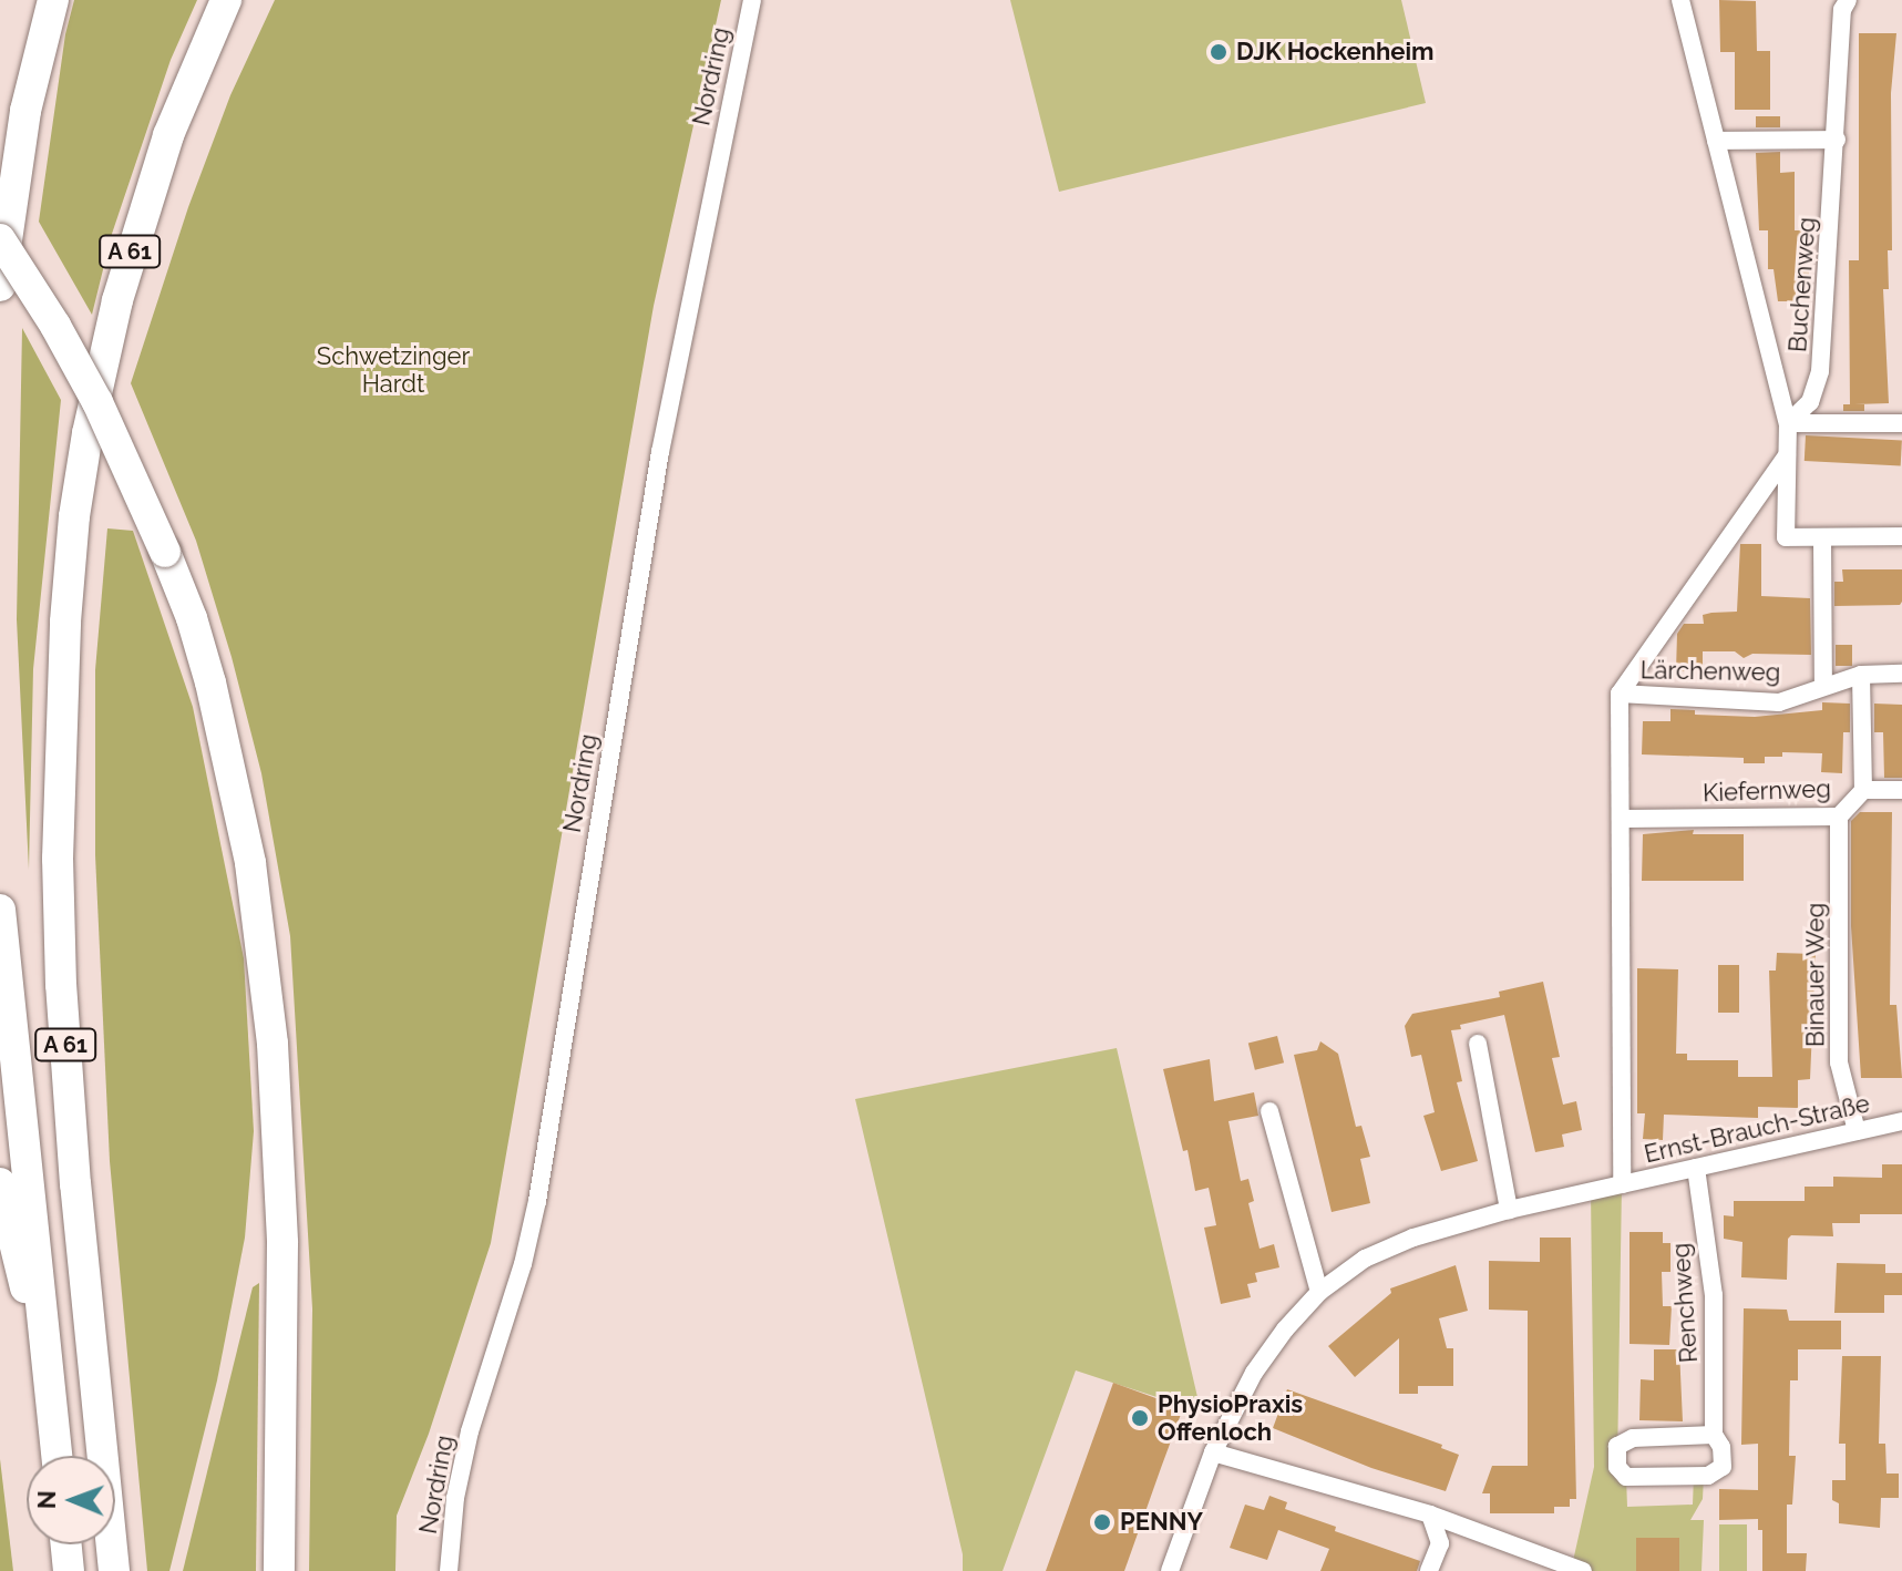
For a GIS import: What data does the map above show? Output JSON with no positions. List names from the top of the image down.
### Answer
{
  "streets": {
    "highway": ["A 61"],
    "street": [
      "Nordring",
      "Buchenweg",
      "Lärchenweg",
      "Kiefernweg",
      "Binauer Weg",
      "Ernst-Brauch-Straße",
      "Renchweg"
    ]
  },
  "crossings": [
    ["Kiefernweg", "Binauer Weg"],
    ["Kiefernweg", "Ernst-Brauch-Straße"],
    ["Binauer Weg", "Ernst-Brauch-Straße"],
    ["Ernst-Brauch-Straße", "Renchweg"]
  ],
  "parks": ["Schwetzinger Hardt"],
  "places": ["DJK Hockenheim", "PhysioPraxis Offenloch", "PENNY"],
  "north": "left"
}
